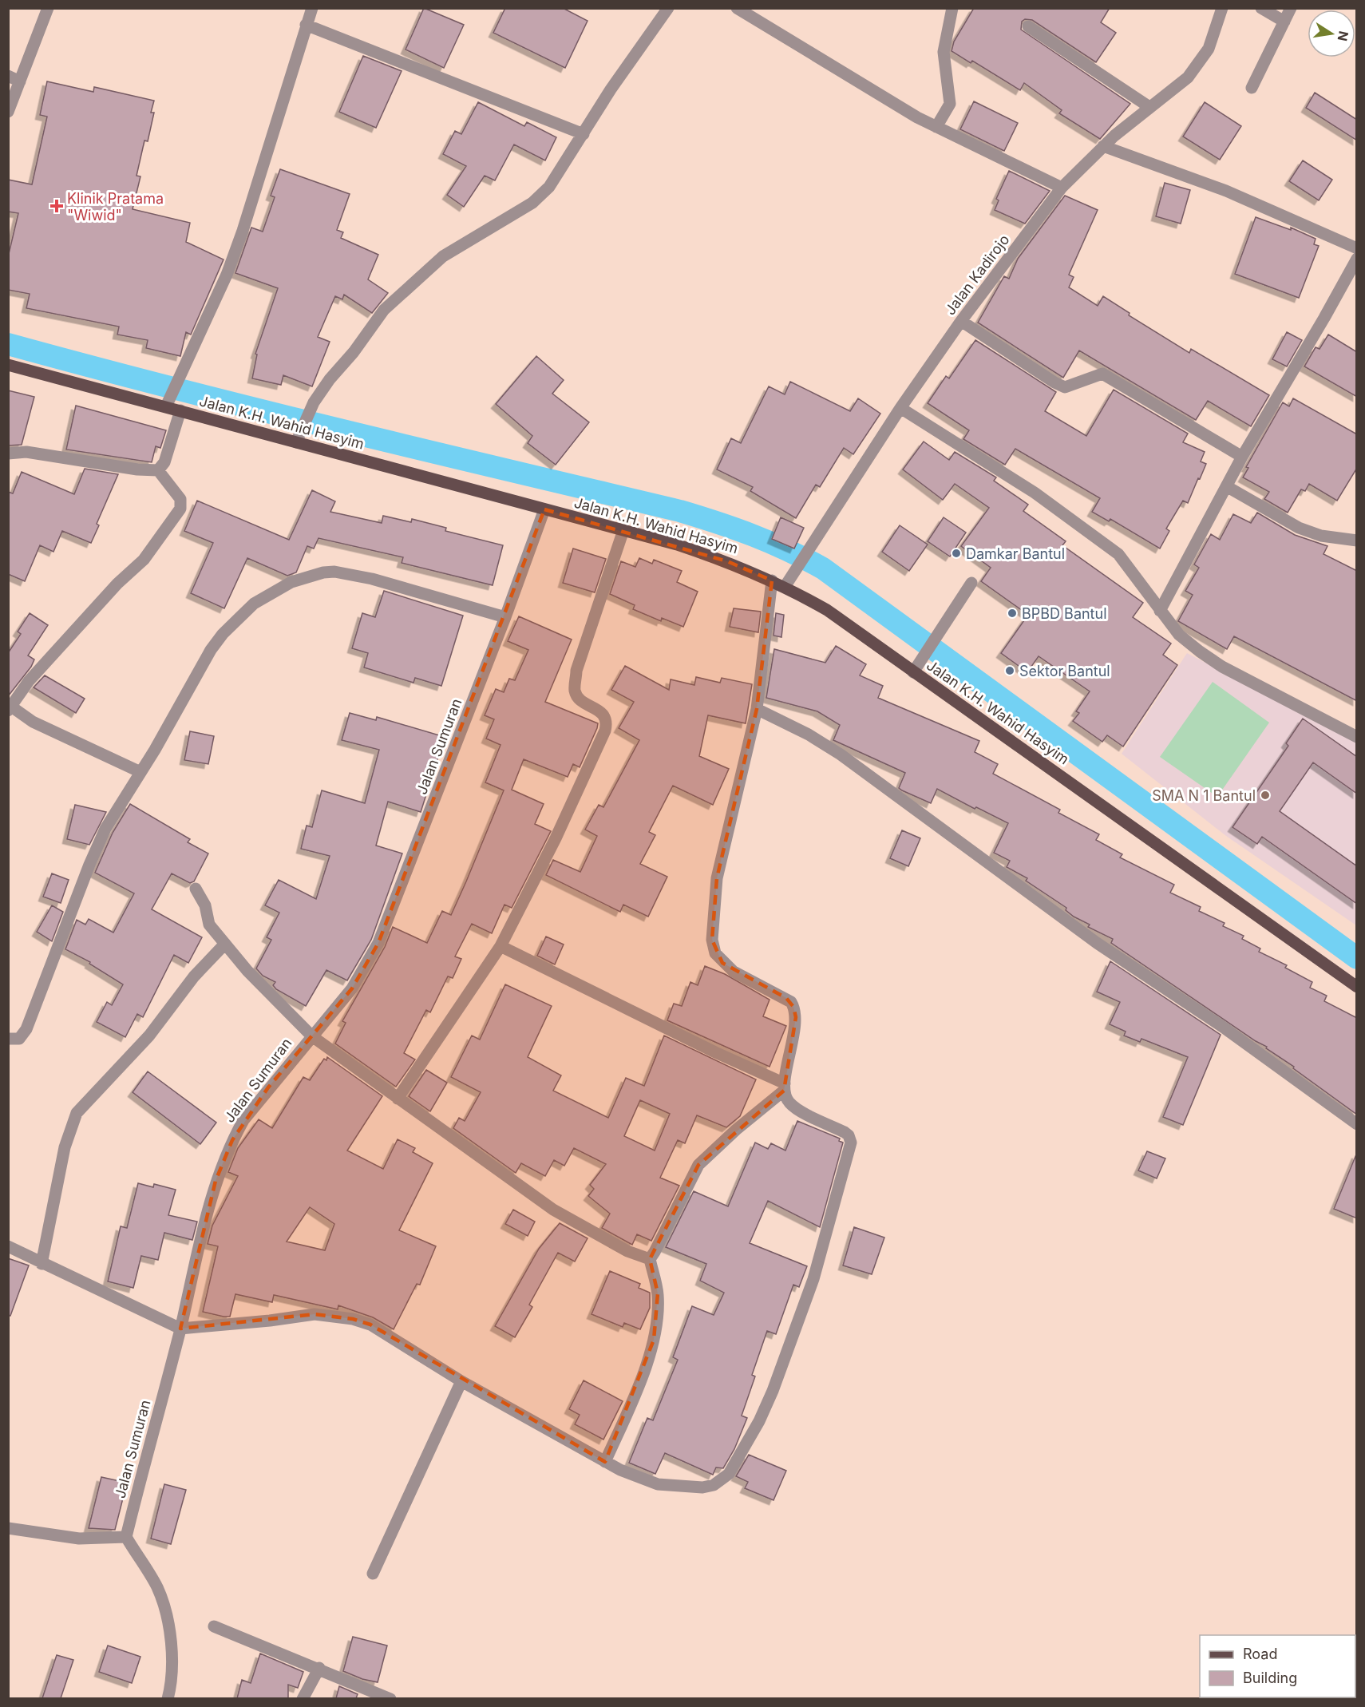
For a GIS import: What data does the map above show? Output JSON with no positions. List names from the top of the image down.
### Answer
{
  "streets": {
    "main road": ["Jalan K.H. Wahid Hasyim"],
    "street": ["Jalan Kadirojo", "Jalan Sumuran"]
  },
  "crossings": [
    ["Jalan Kadirojo", "Jalan K.H. Wahid Hasyim"],
    ["Jalan K.H. Wahid Hasyim", "Jalan Sumuran"]
  ],
  "places": {
    "health": ["Klinik Pratama \"Wiwid\""],
    "other": [
      "Damkar Bantul",
      "BPBD Bantul",
      "Sektor Bantul",
      "SMA N 1 Bantul"
    ]
  },
  "legend": ["Road", "Building"],
  "north": "right"
}
